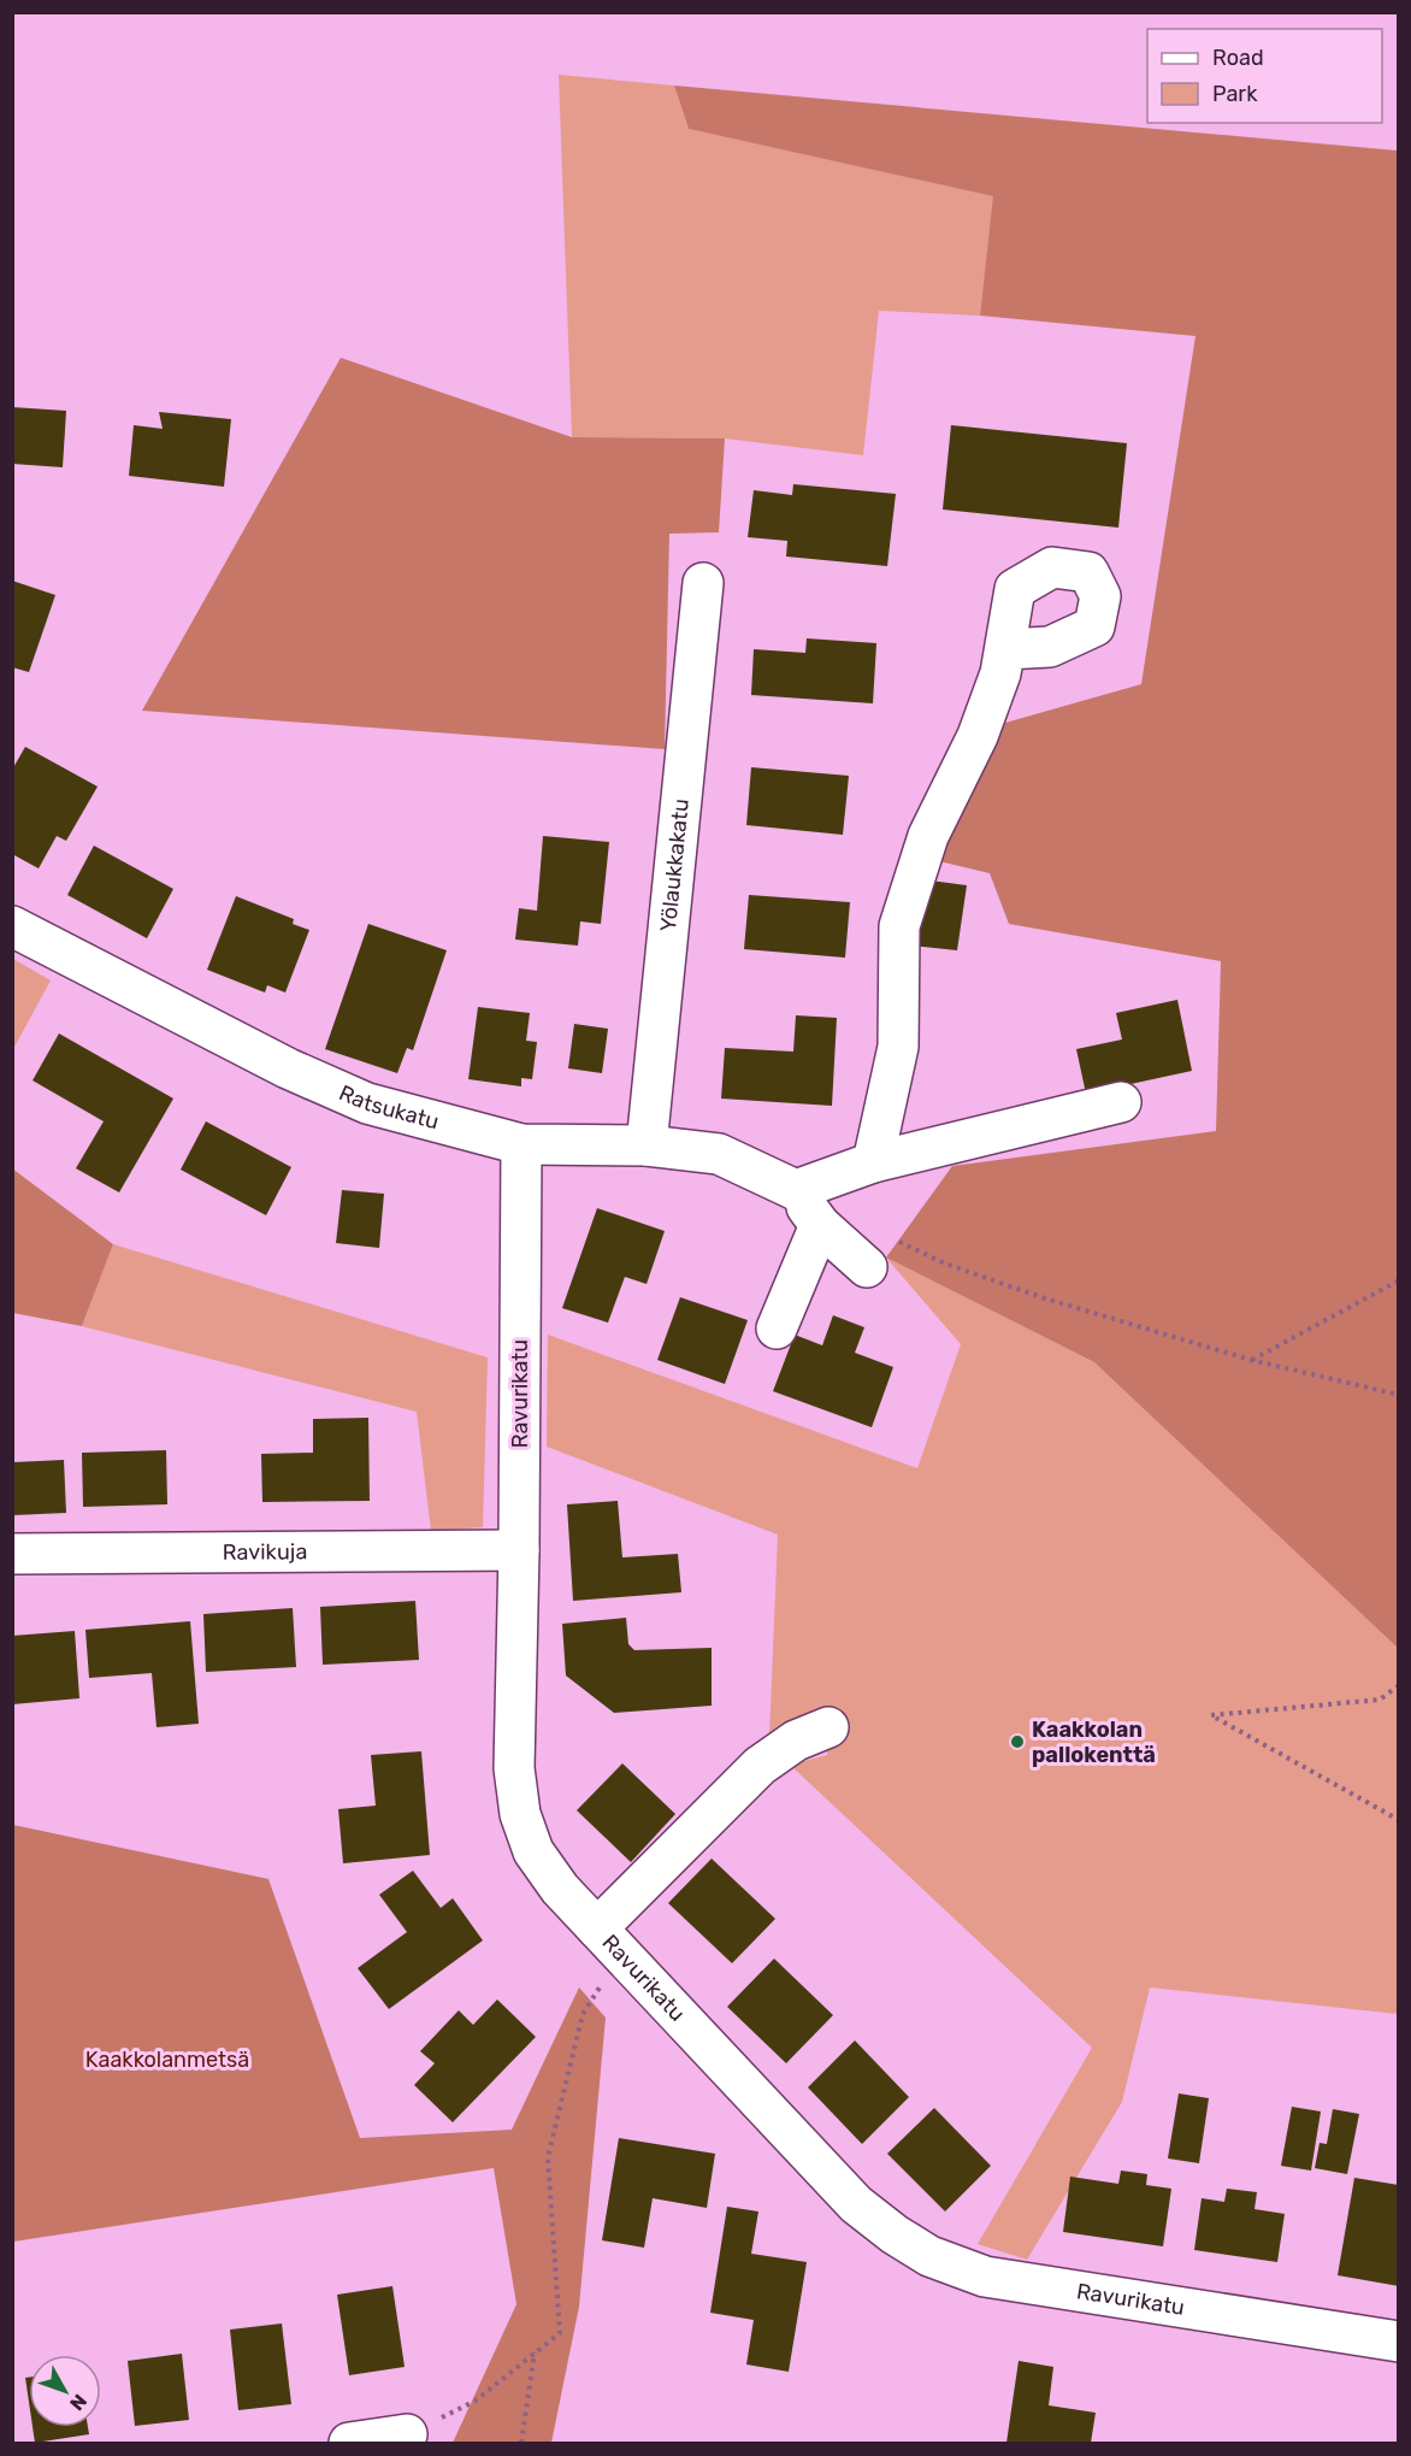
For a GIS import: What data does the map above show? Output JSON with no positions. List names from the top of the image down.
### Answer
{
  "streets": {
    "street": [
      "Yölaukkakatu",
      "Ratsukatu",
      "Ravurikatu",
      "Ravikuja"
    ]
  },
  "crossings": [
    ["Yölaukkakatu", "Ratsukatu"],
    ["Ratsukatu", "Ravurikatu"],
    ["Ravurikatu", "Ravikuja"]
  ],
  "parks": ["Kaakkolanmetsä"],
  "places": ["Kaakkolan pallokenttä"],
  "legend": ["Road", "Park"],
  "north": "bottom right"
}
